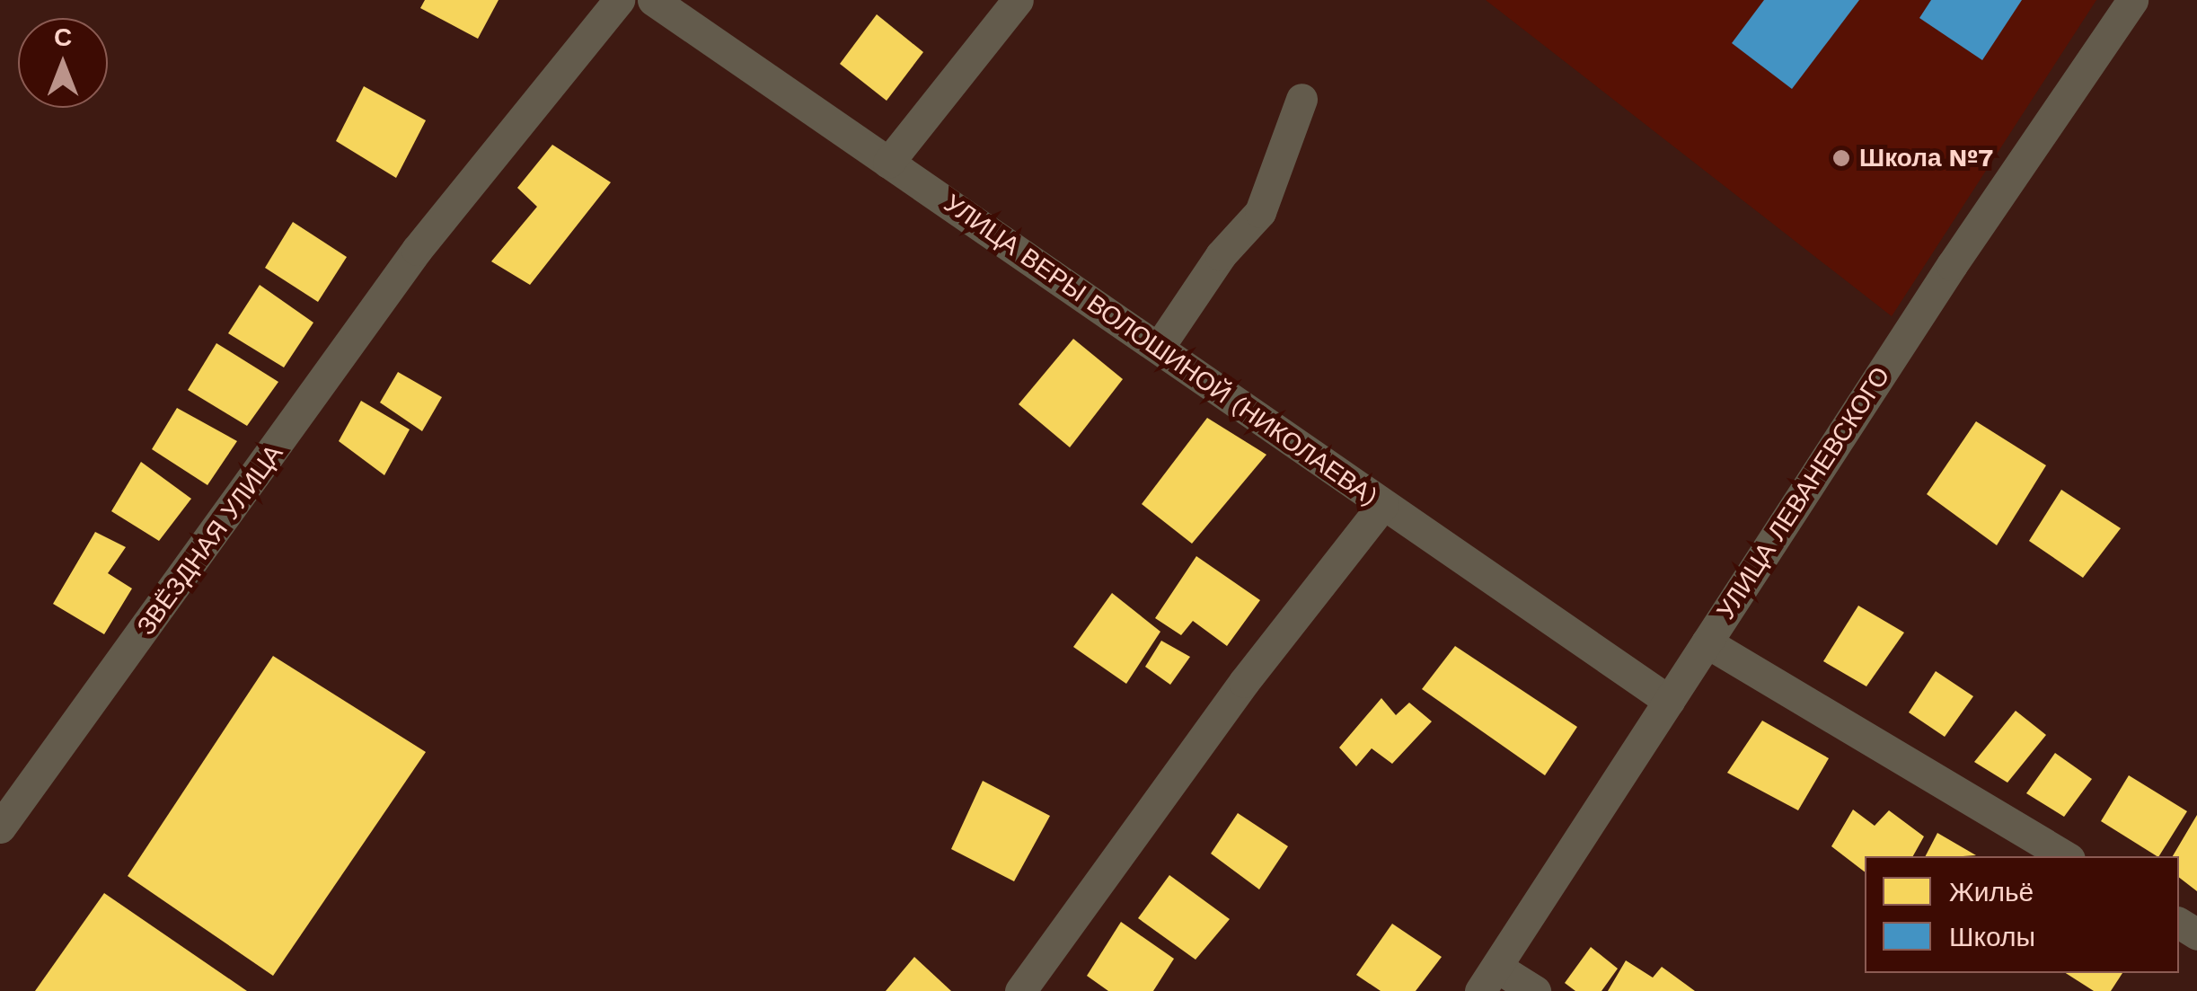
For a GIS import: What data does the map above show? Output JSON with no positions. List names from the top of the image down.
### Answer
{
  "streets": {
    "street": ["УЛИЦА ВЕРЫ ВОЛОШИНОЙ (НИКОЛАЕВА)", "УЛИЦА ЛЕВАНЕВСКОГО", "ЗВЁЗДНАЯ УЛИЦА"]
  },
  "crossings": [
    ["УЛИЦА ВЕРЫ ВОЛОШИНОЙ (НИКОЛАЕВА)", "УЛИЦА ЛЕВАНЕВСКОГО"]
  ],
  "places": ["Школа №7"],
  "legend": ["Жильё", "Школы"],
  "north": "top"
}
